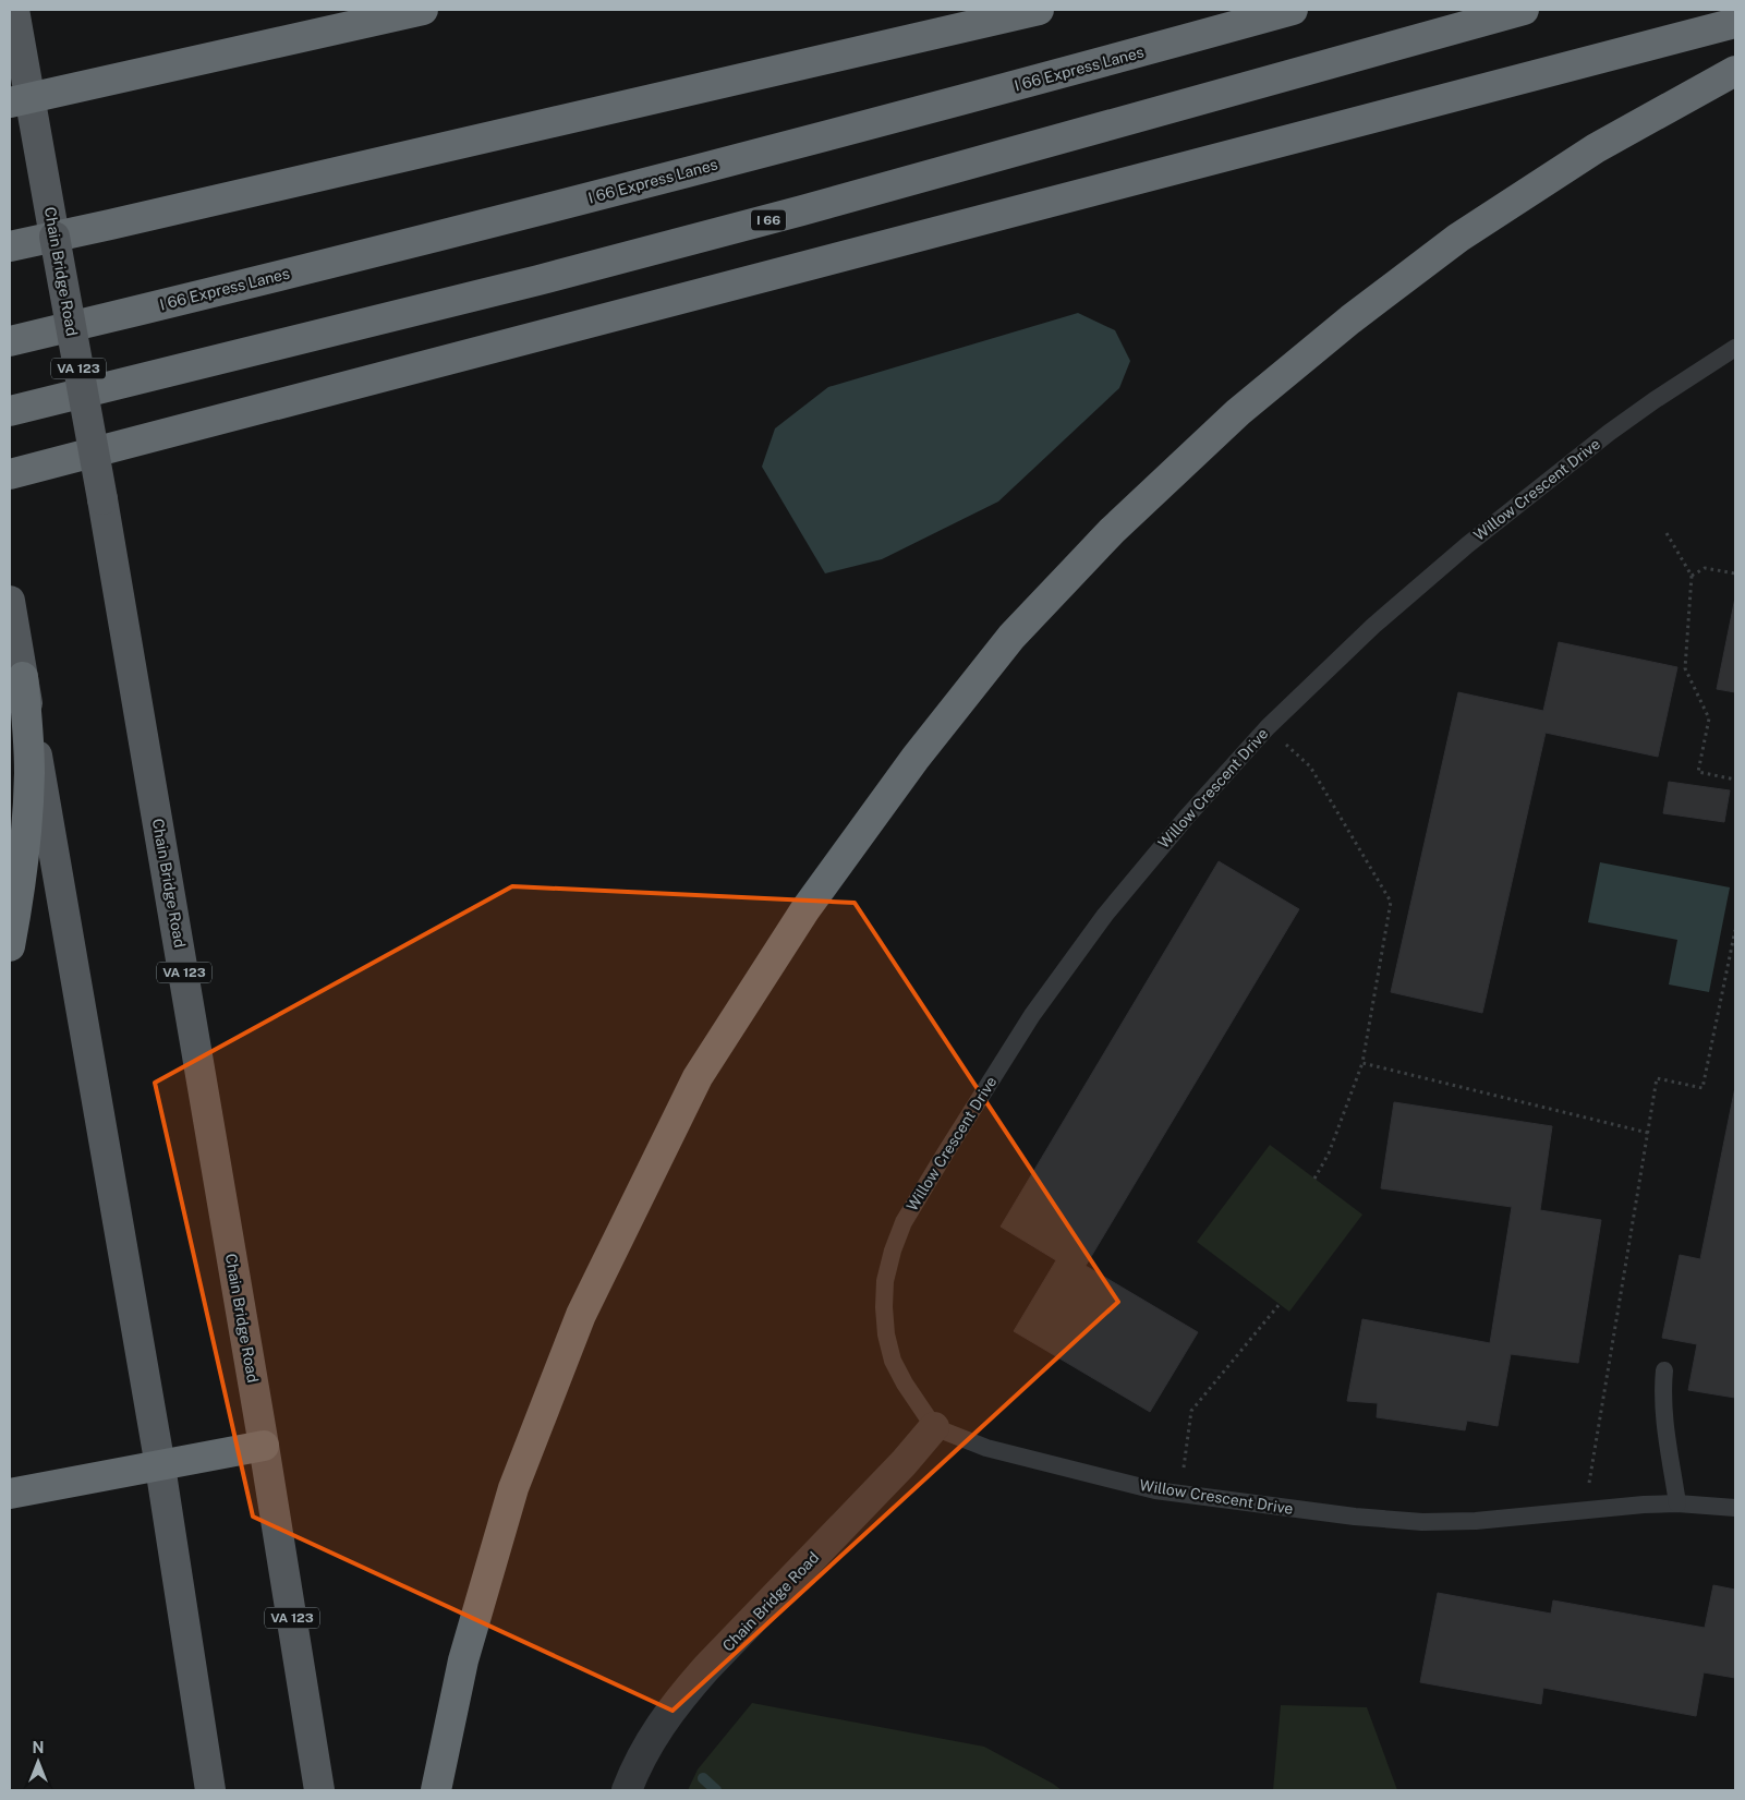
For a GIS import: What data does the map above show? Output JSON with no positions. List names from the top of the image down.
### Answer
{
  "streets": {
    "highway": ["I 66 Express Lanes", "I 66"],
    "main road": ["Chain Bridge Road", "VA 123"],
    "lane": ["Willow Crescent Drive"]
  },
  "crossings": [
    ["Chain Bridge Road", "Willow Crescent Drive"]
  ],
  "north": "top"
}
